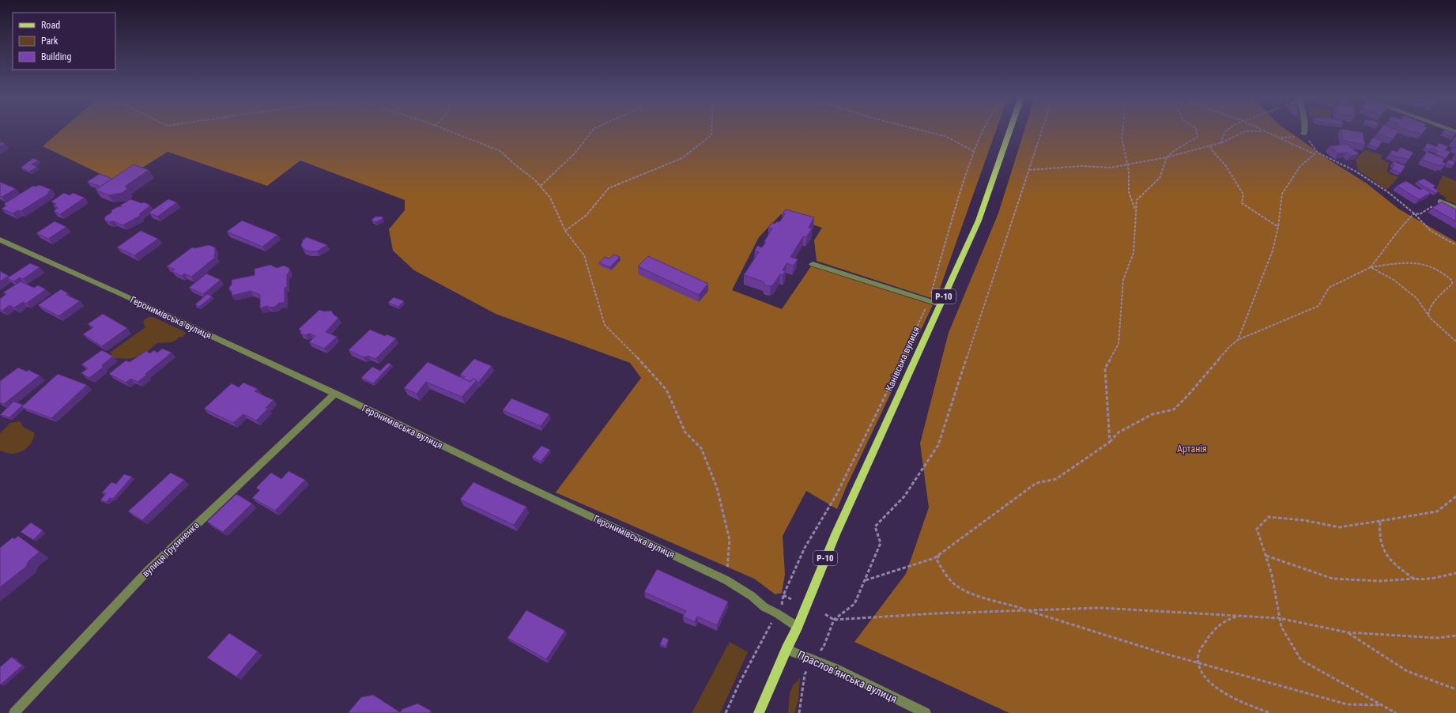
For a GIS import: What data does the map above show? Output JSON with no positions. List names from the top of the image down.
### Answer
{
  "streets": {
    "main road": ["Р-10", "Канівська вулиця"],
    "street": ["Геронимівська вулиця", "вулиця Грузиненка", "Прасловʼянська вулиця"]
  },
  "crossings": [
    ["Р-10", "Геронимівська вулиця"],
    ["Р-10", "Канівська вулиця"],
    ["Р-10", "Прасловʼянська вулиця"],
    ["Геронимівська вулиця", "Канівська вулиця"],
    ["Геронимівська вулиця", "вулиця Грузиненка"]
  ],
  "parks": ["Артанія"],
  "legend": ["Road", "Park", "Building"]
}
